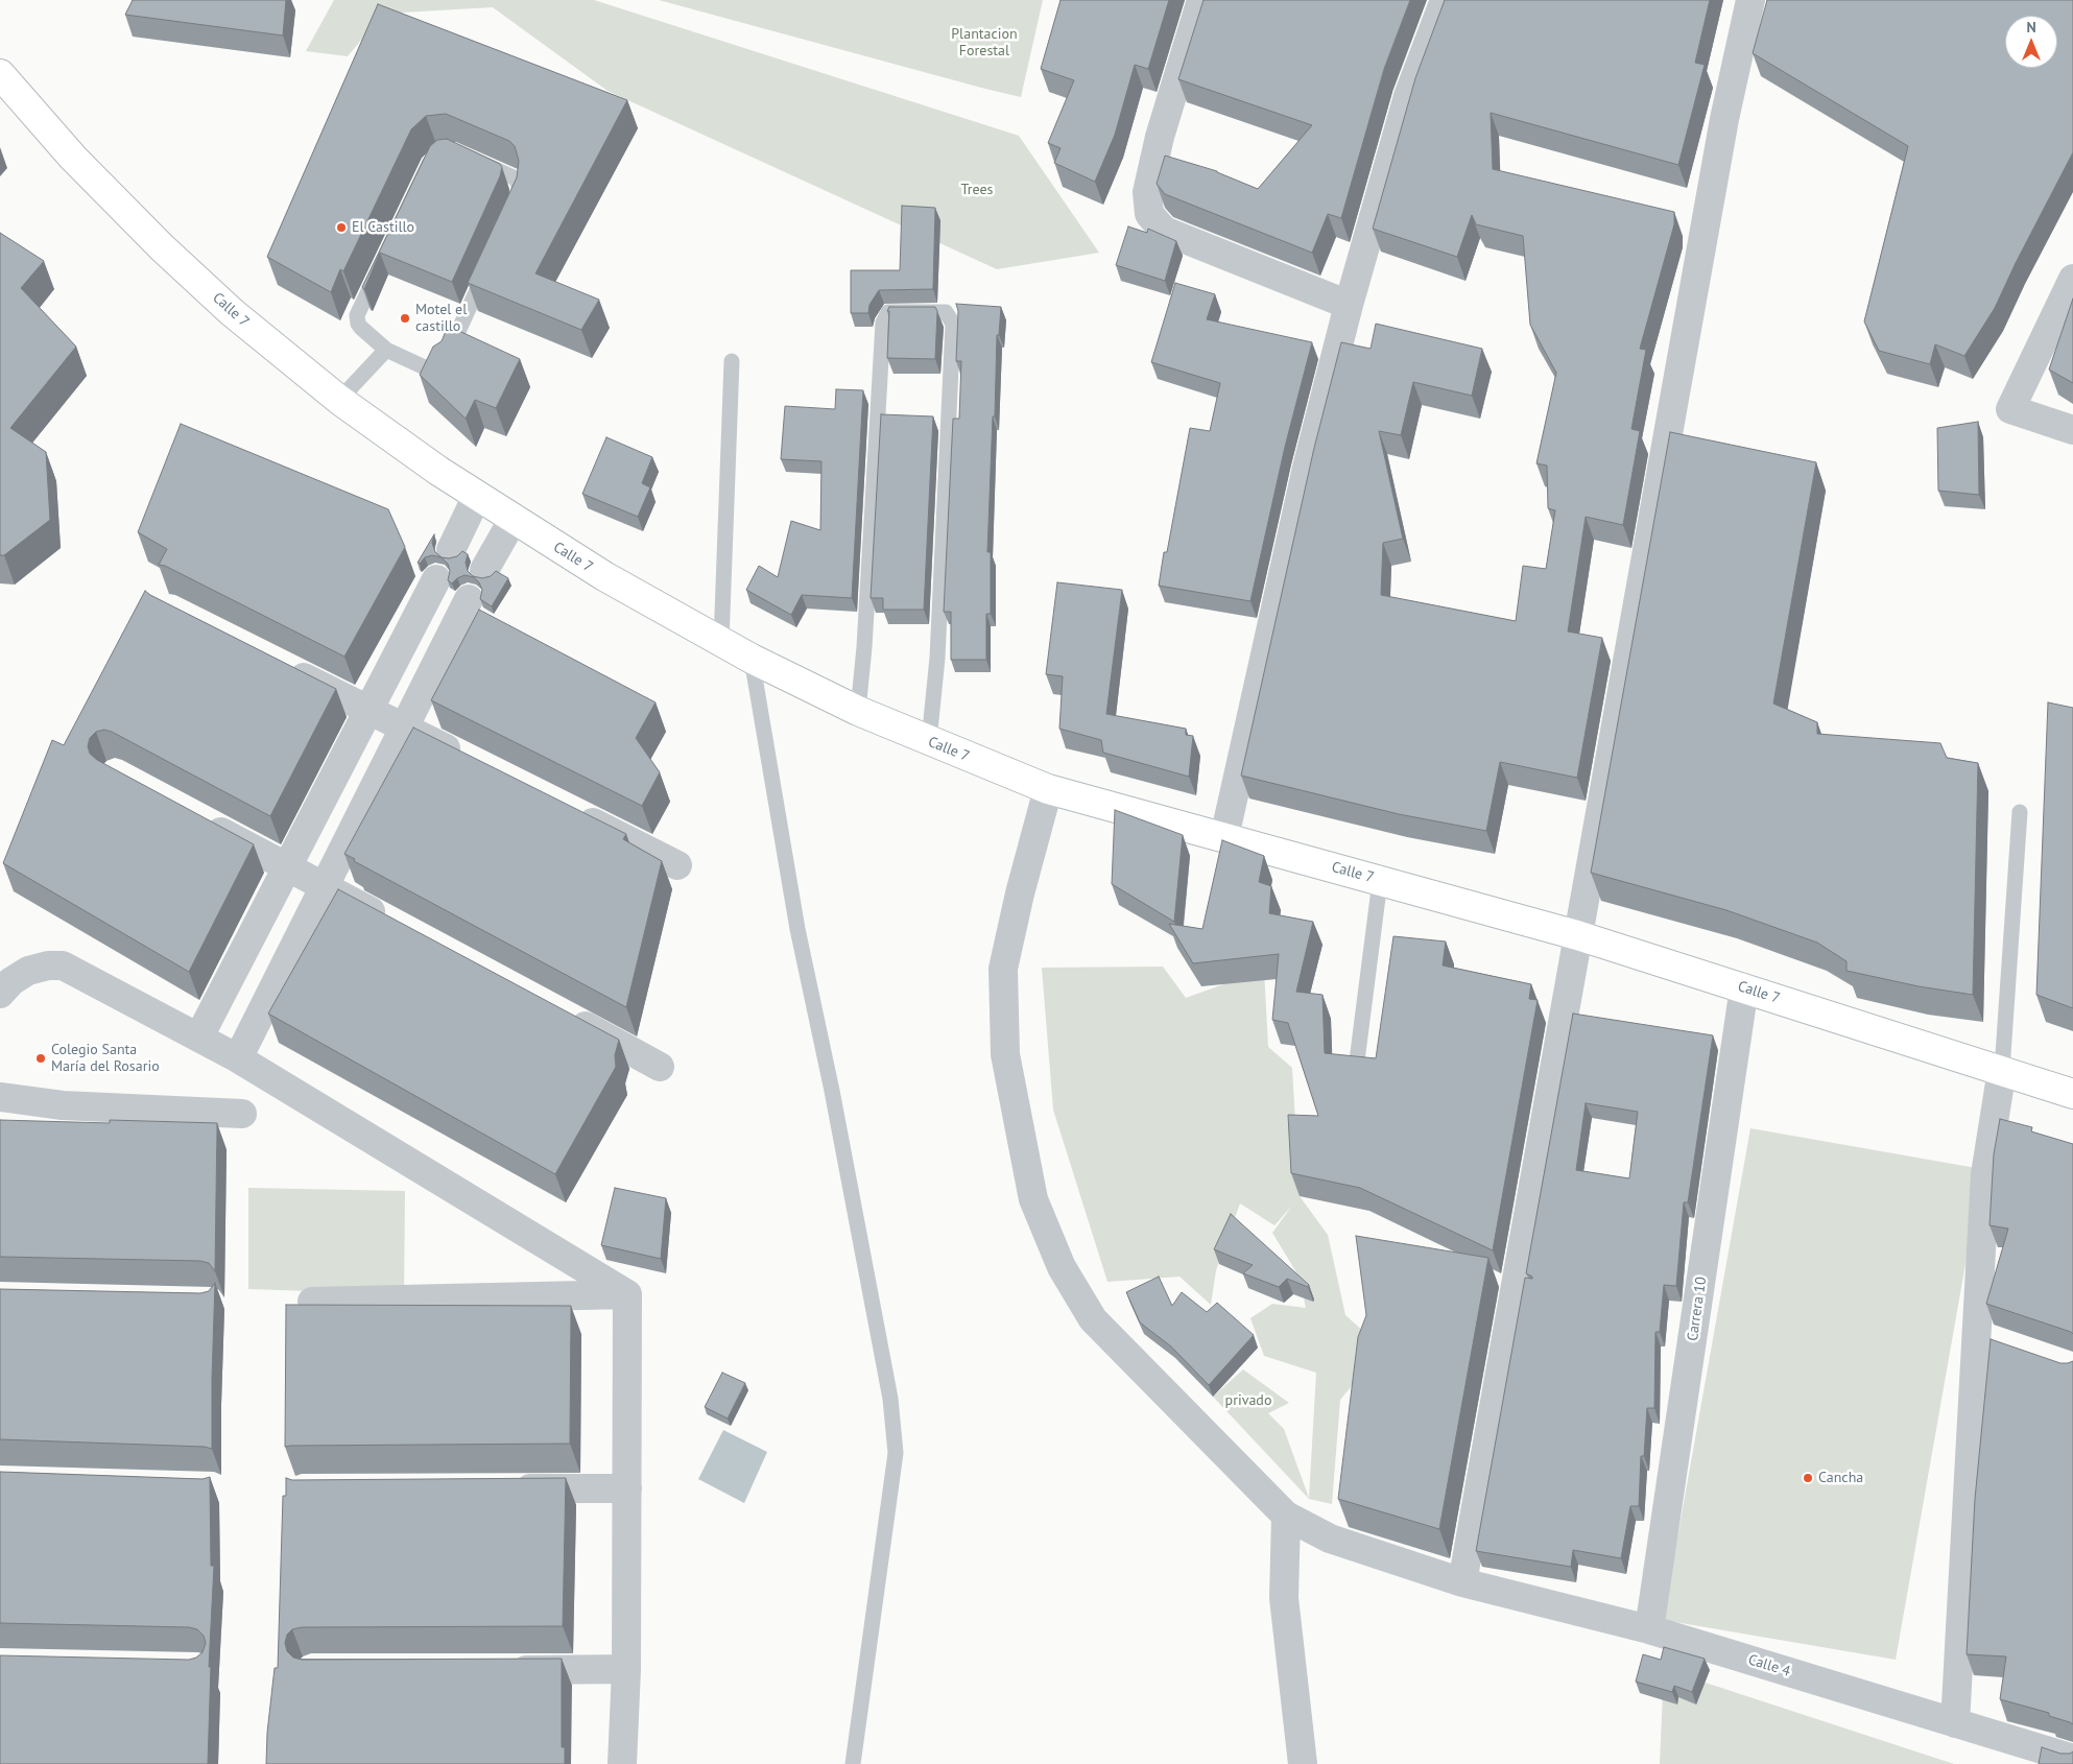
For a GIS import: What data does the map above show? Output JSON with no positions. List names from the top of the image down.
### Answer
{
  "streets": {
    "street": ["Calle 7", "Carrera 10", "Calle 4"]
  },
  "crossings": [
    ["Calle 7", "Carrera 10"],
    ["Calle 7", "Calle 4"],
    ["Carrera 10", "Calle 4"]
  ],
  "parks": ["Plantacion Forestal", "Trees", "privado"],
  "places": [
    "El Castillo",
    "Motel el castillo",
    "Colegio Santa María del Rosario",
    "Cancha"
  ],
  "north": "top"
}
